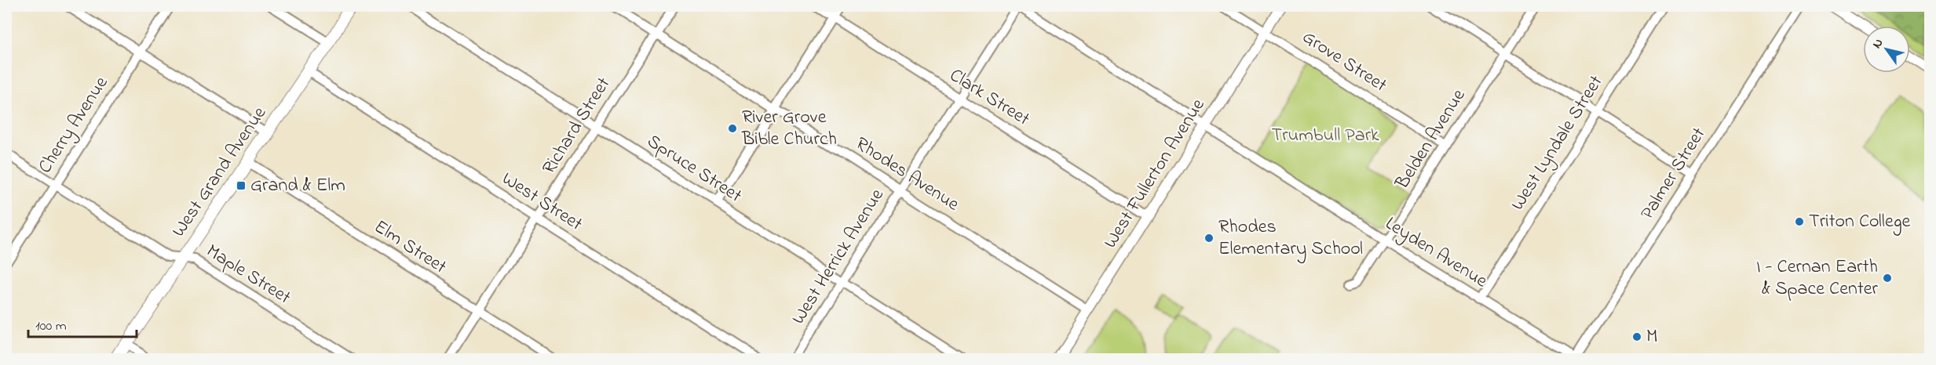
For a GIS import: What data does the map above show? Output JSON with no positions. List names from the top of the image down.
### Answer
{
  "streets": {
    "main road": ["West Grand Avenue"],
    "street": [
      "Grove Street",
      "Clark Street",
      "Cherry Avenue",
      "Richard Street",
      "Belden Avenue",
      "West Lyndale Street",
      "Spruce Street",
      "West Fullerton Avenue",
      "Palmer Street",
      "Rhodes Avenue",
      "West Street",
      "Elm Street",
      "Leyden Avenue",
      "West Herrick Avenue",
      "Maple Street"
    ]
  },
  "crossings": [
    ["Grove Street", "Belden Avenue"],
    ["Grove Street", "West Fullerton Avenue"],
    ["Clark Street", "West Fullerton Avenue"],
    ["Clark Street", "West Herrick Avenue"],
    ["Cherry Avenue", "Maple Street"],
    ["Richard Street", "Spruce Street"],
    ["Richard Street", "Rhodes Avenue"],
    ["Richard Street", "West Street"],
    ["Richard Street", "Elm Street"],
    ["Belden Avenue", "Leyden Avenue"],
    ["West Lyndale Street", "Leyden Avenue"],
    ["Spruce Street", "West Herrick Avenue"],
    ["West Grand Avenue", "West Street"],
    ["West Grand Avenue", "Elm Street"],
    ["West Grand Avenue", "Maple Street"],
    ["West Fullerton Avenue", "Rhodes Avenue"],
    ["West Fullerton Avenue", "Leyden Avenue"],
    ["Palmer Street", "Leyden Avenue"],
    ["Rhodes Avenue", "West Herrick Avenue"],
    ["Leyden Avenue", "West Herrick Avenue"]
  ],
  "parks": ["Trumbull Park"],
  "places": {
    "other": [
      "River Grove Bible Church",
      "Triton College",
      "Rhodes Elementary School",
      "I - Cernan Earth & Space Center",
      "M"
    ],
    "transit": ["Grand & Elm"]
  },
  "scale_bar": "100 m",
  "north": "top left"
}
